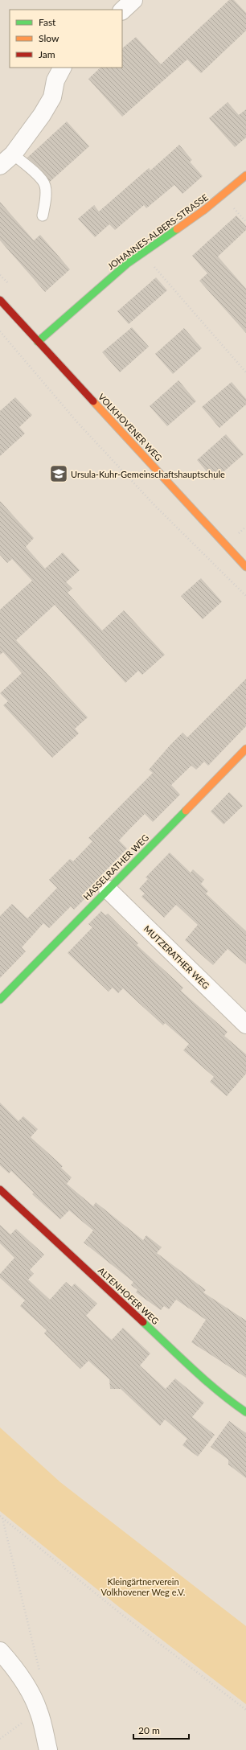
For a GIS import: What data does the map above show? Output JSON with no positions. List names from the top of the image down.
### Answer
{
  "streets": {
    "street": [
      "JOHANNES-ALBERS-STRASSE",
      "VOLKHOVENER WEG",
      "HASSELRATHER WEG",
      "MUTZERATHER WEG",
      "ALTENHOFER WEG"
    ]
  },
  "crossings": [
    ["JOHANNES-ALBERS-STRASSE", "VOLKHOVENER WEG"],
    ["HASSELRATHER WEG", "MUTZERATHER WEG"]
  ],
  "parks": ["Kleingärtnerverein Volkhovener Weg e.V."],
  "places": {
    "school or university": ["Ursula-Kuhr-Gemeinschaftshauptschule"]
  },
  "legend": ["Fast", "Slow", "Jam"],
  "scale_bar": "20 m"
}
